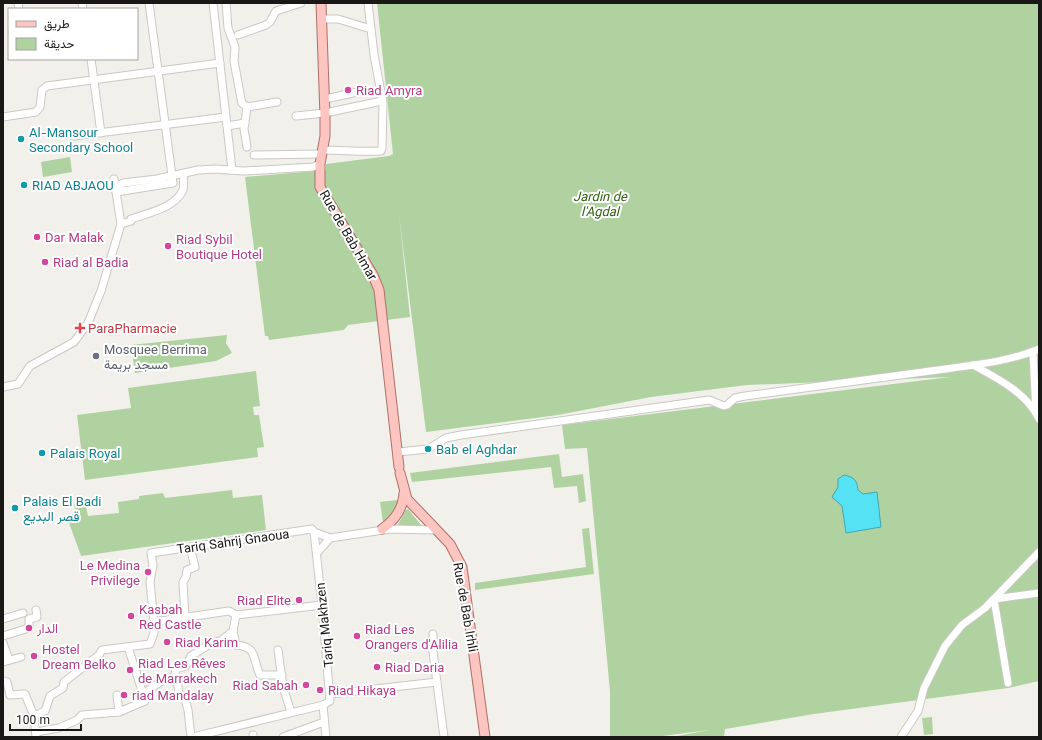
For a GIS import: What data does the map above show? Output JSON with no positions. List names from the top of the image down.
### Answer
{
  "streets": {
    "main road": ["Rue de Bab Hmar", "Rue de Bab Irhli"],
    "street": ["Tariq Sahrij Gnaoua", "Tariq Makhzen"]
  },
  "crossings": [
    ["Rue de Bab Hmar", "Rue de Bab Irhli"],
    ["Tariq Sahrij Gnaoua", "Tariq Makhzen"]
  ],
  "parks": ["Jardin de l'Agdal"],
  "places": {
    "other": [
      "Riad Amyra",
      "Al-Mansour Secondary School",
      "RIAD ABJAOU",
      "Dar Malak",
      "Riad Sybil Boutique Hotel",
      "Riad al Badia",
      "Mosquee Berrima مسجد بريمة",
      "Bab el Aghdar",
      "Palais Royal",
      "Palais El Badi قصر البديع",
      "Le Medina Privilege",
      "Riad Elite",
      "Kasbah Red Castle",
      "الدار",
      "Riad Les Orangers d'Alilia",
      "Riad Karim",
      "Hostel Dream Belko",
      "Riad Daria",
      "Riad Les Rêves de Marrakech",
      "Riad Sabah",
      "Riad Hikaya",
      "riad Mandalay"
    ],
    "health": ["ParaPharmacie"]
  },
  "legend": ["طريق", "حديقة"],
  "scale_bar": "100 m"
}
